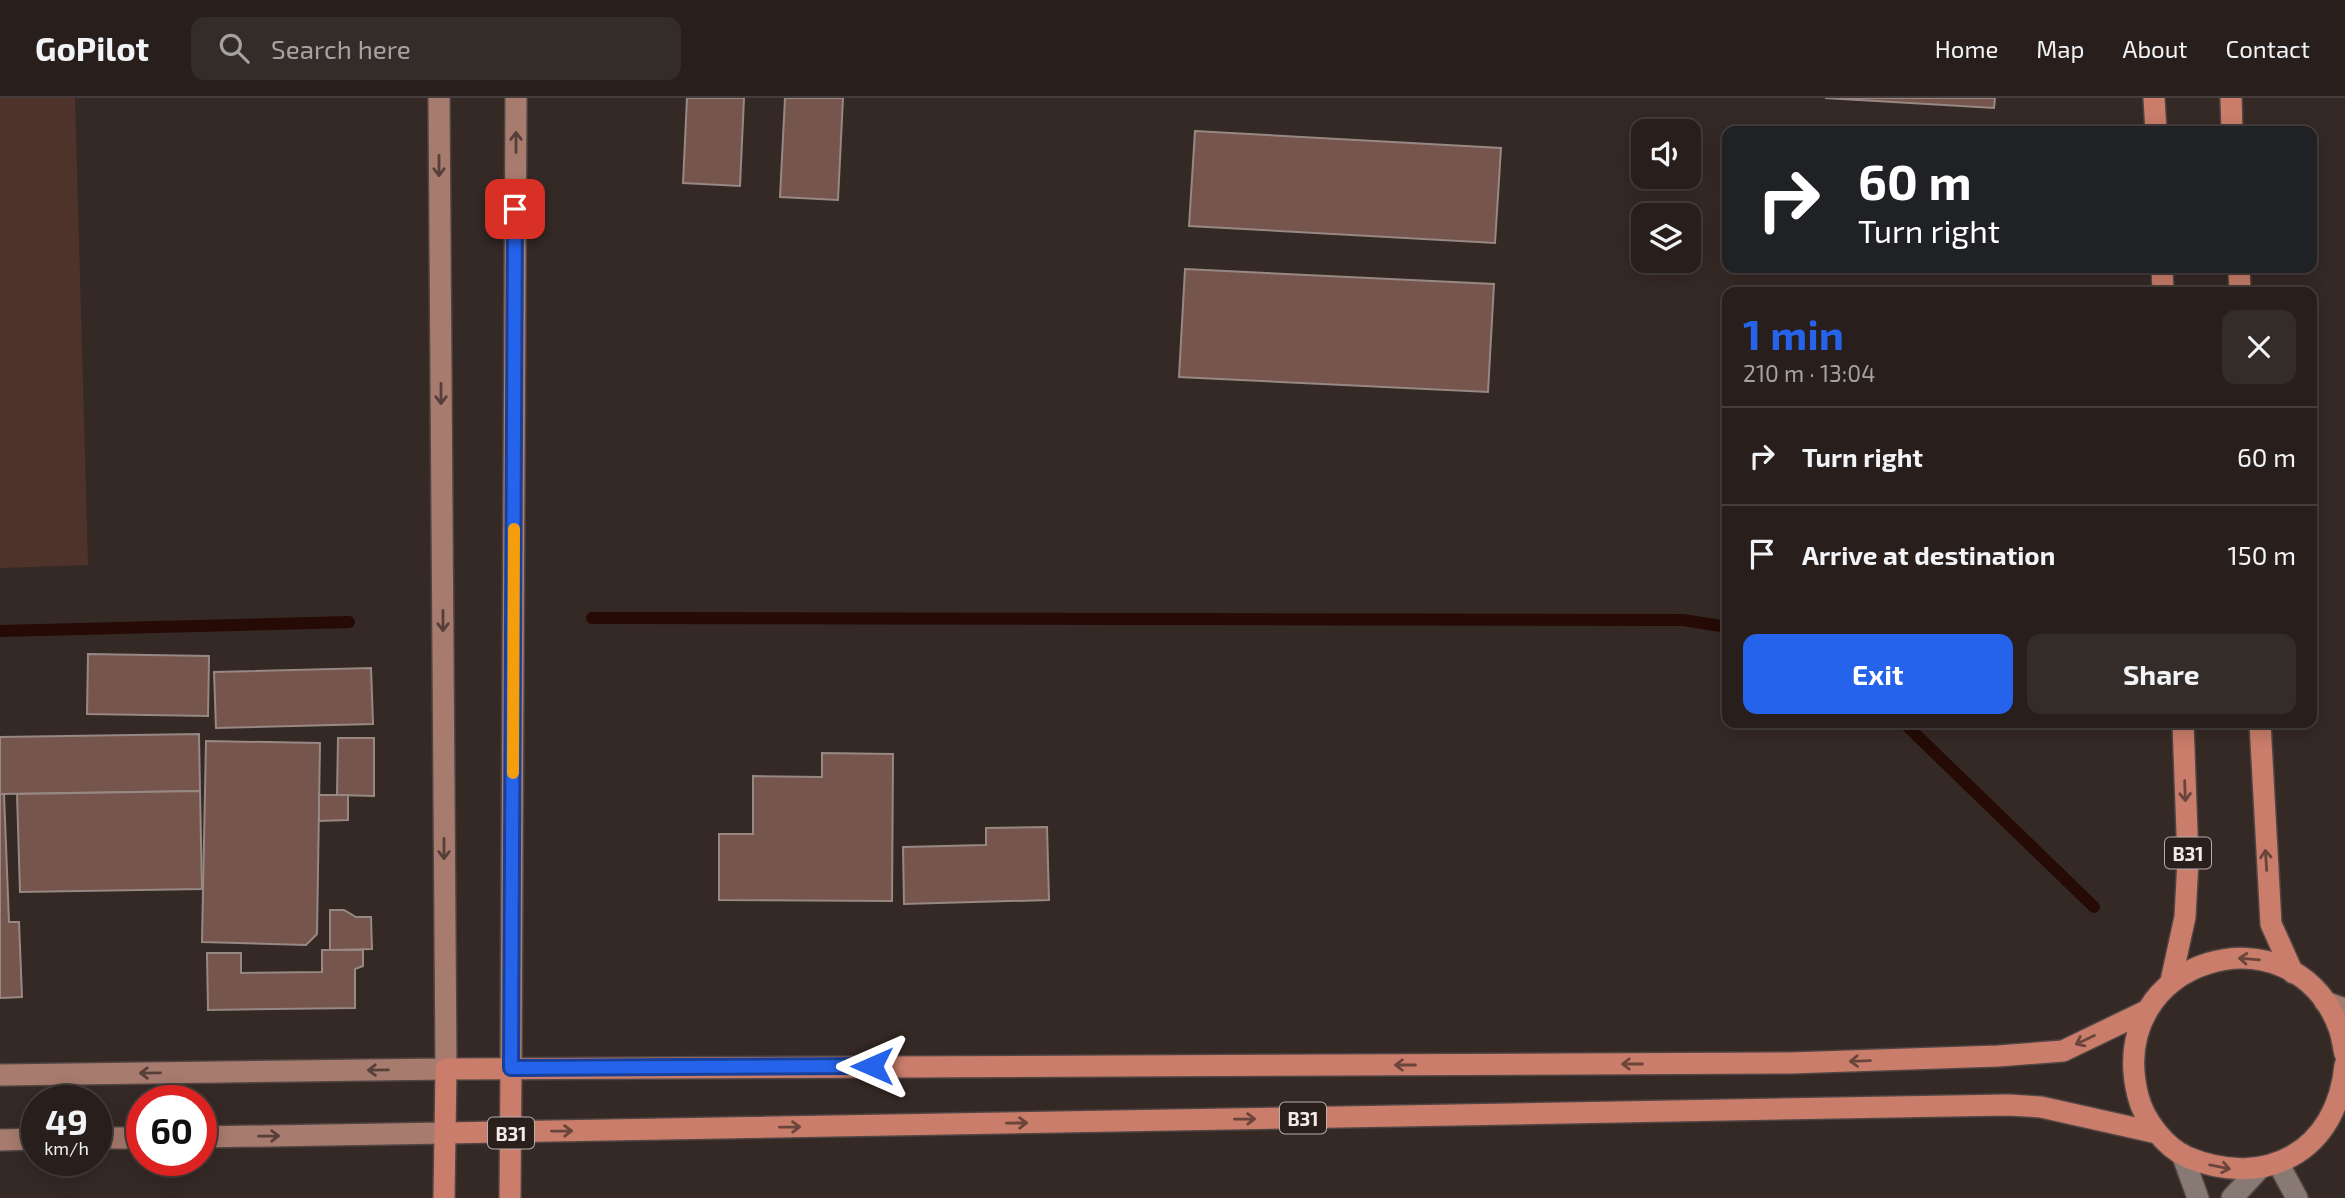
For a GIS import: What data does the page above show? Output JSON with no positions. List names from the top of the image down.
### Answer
{
  "streets": {
    "main road": ["B31"]
  },
  "page": {
    "header": "GoPilot",
    "search": "Search here",
    "nav": [
      "Home",
      "Map",
      "About",
      "Contact"
    ],
    "turn": ["60 m", "Turn right"],
    "heading": ["1 min", "210 m · 13:04"],
    "list": [
      {
        "name": "Turn right",
        "value": "60 m"
      },
      {
        "name": "Arrive at destination",
        "value": "150 m"
      }
    ],
    "buttons": ["Exit", "Share"],
    "speed": "49 km/h",
    "limit": "60"
  }
}
